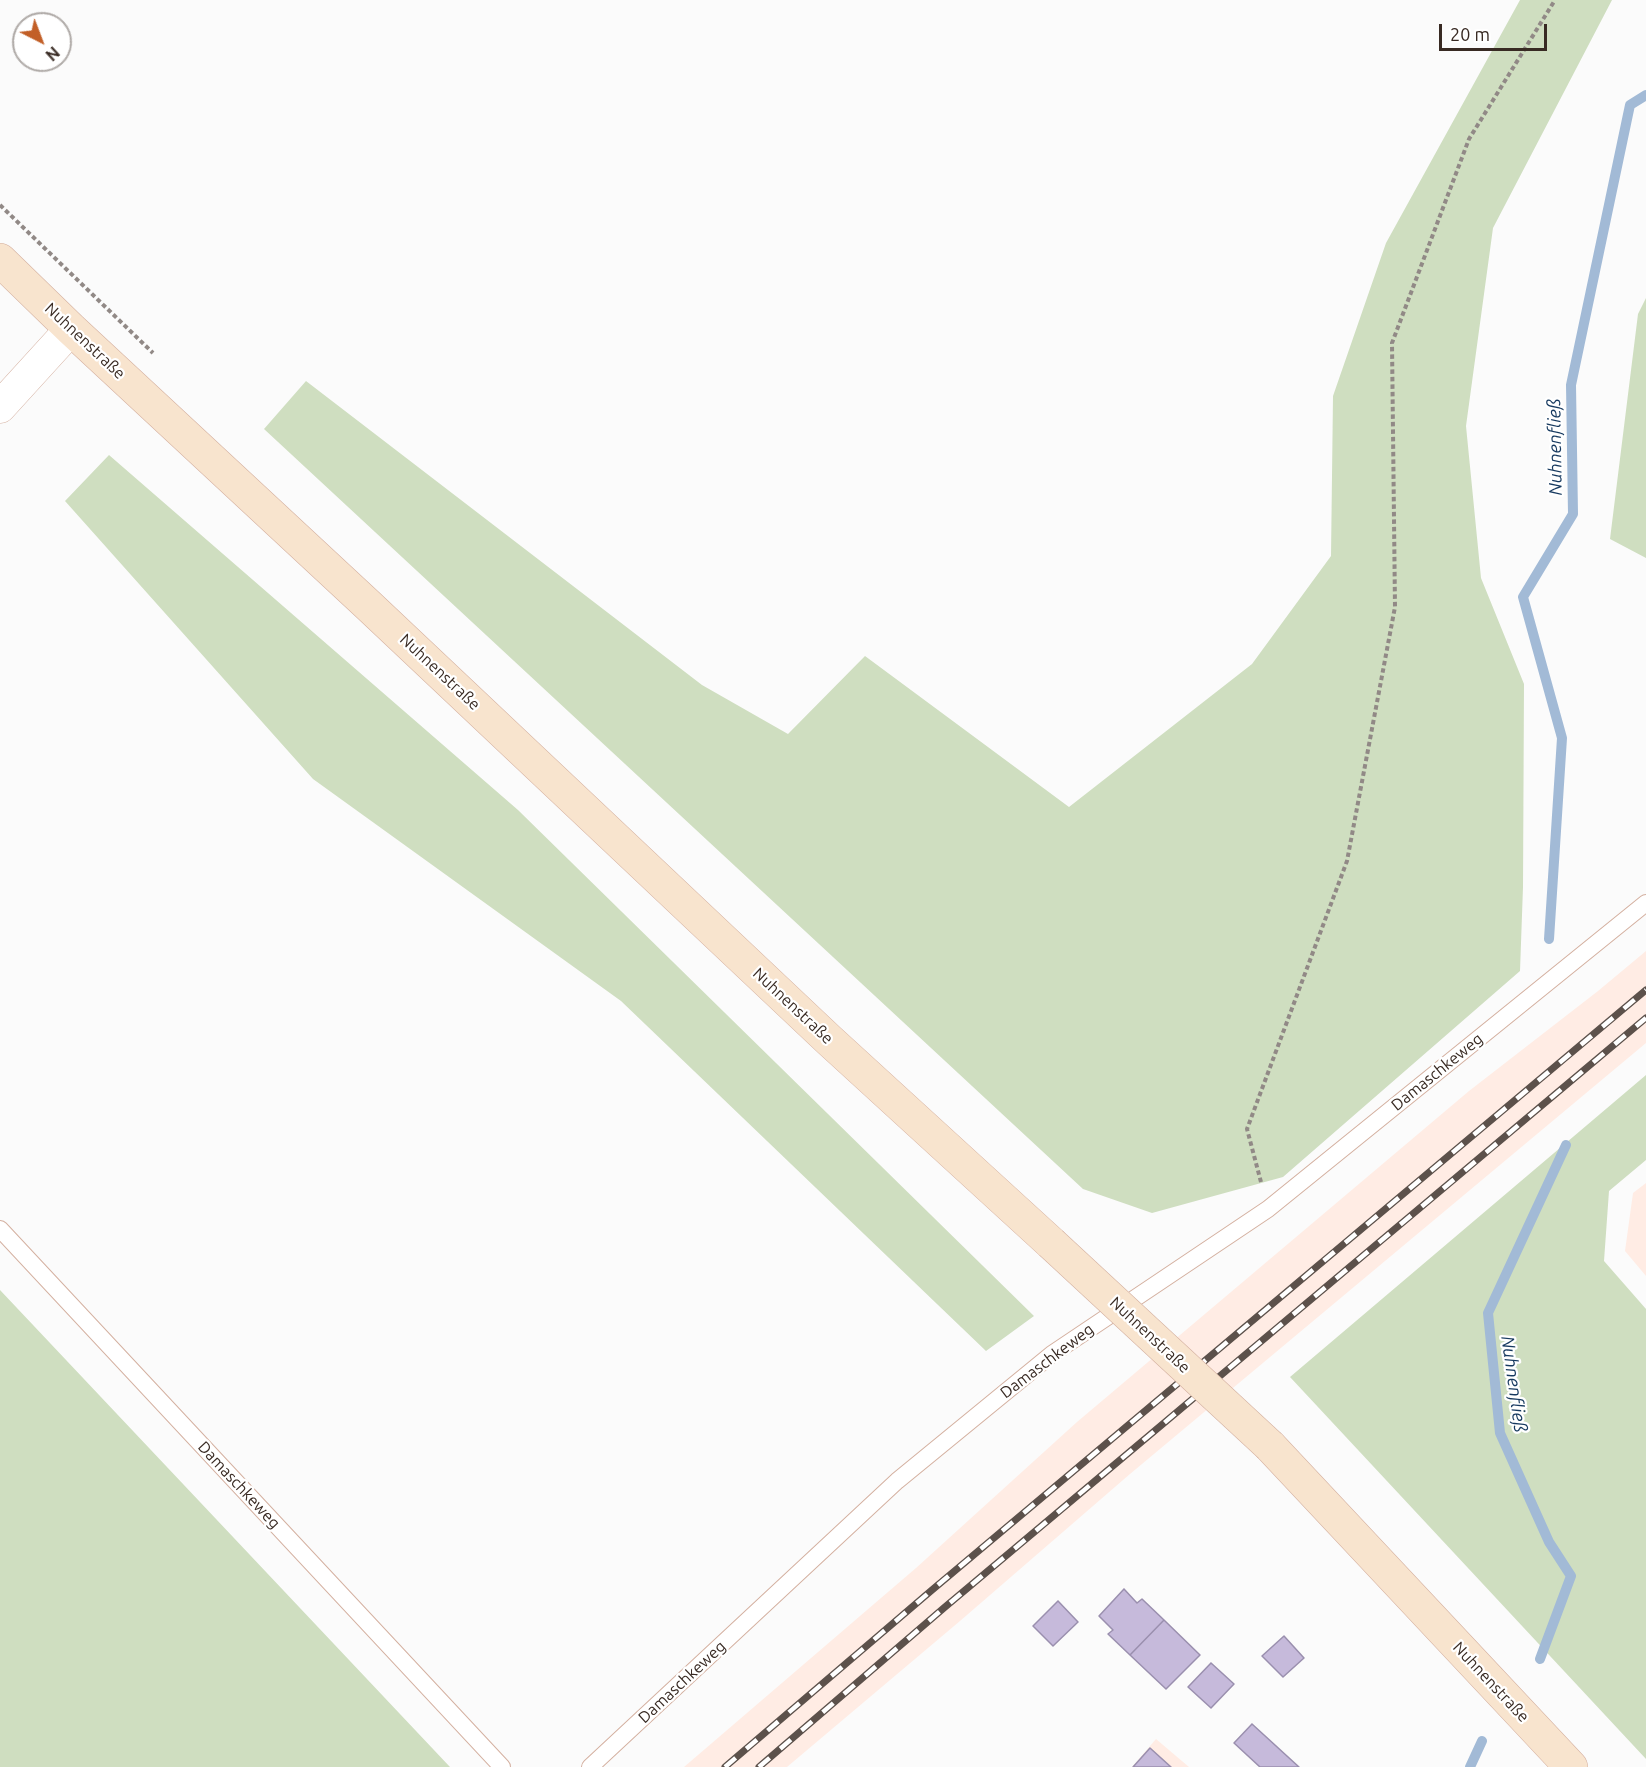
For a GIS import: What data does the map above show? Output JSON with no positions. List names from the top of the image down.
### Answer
{
  "streets": {
    "main road": ["Nuhnenstraße"],
    "lane": ["Damaschkeweg"]
  },
  "water": ["Nuhnenfließ"],
  "scale_bar": "20 m",
  "north": "bottom right"
}
